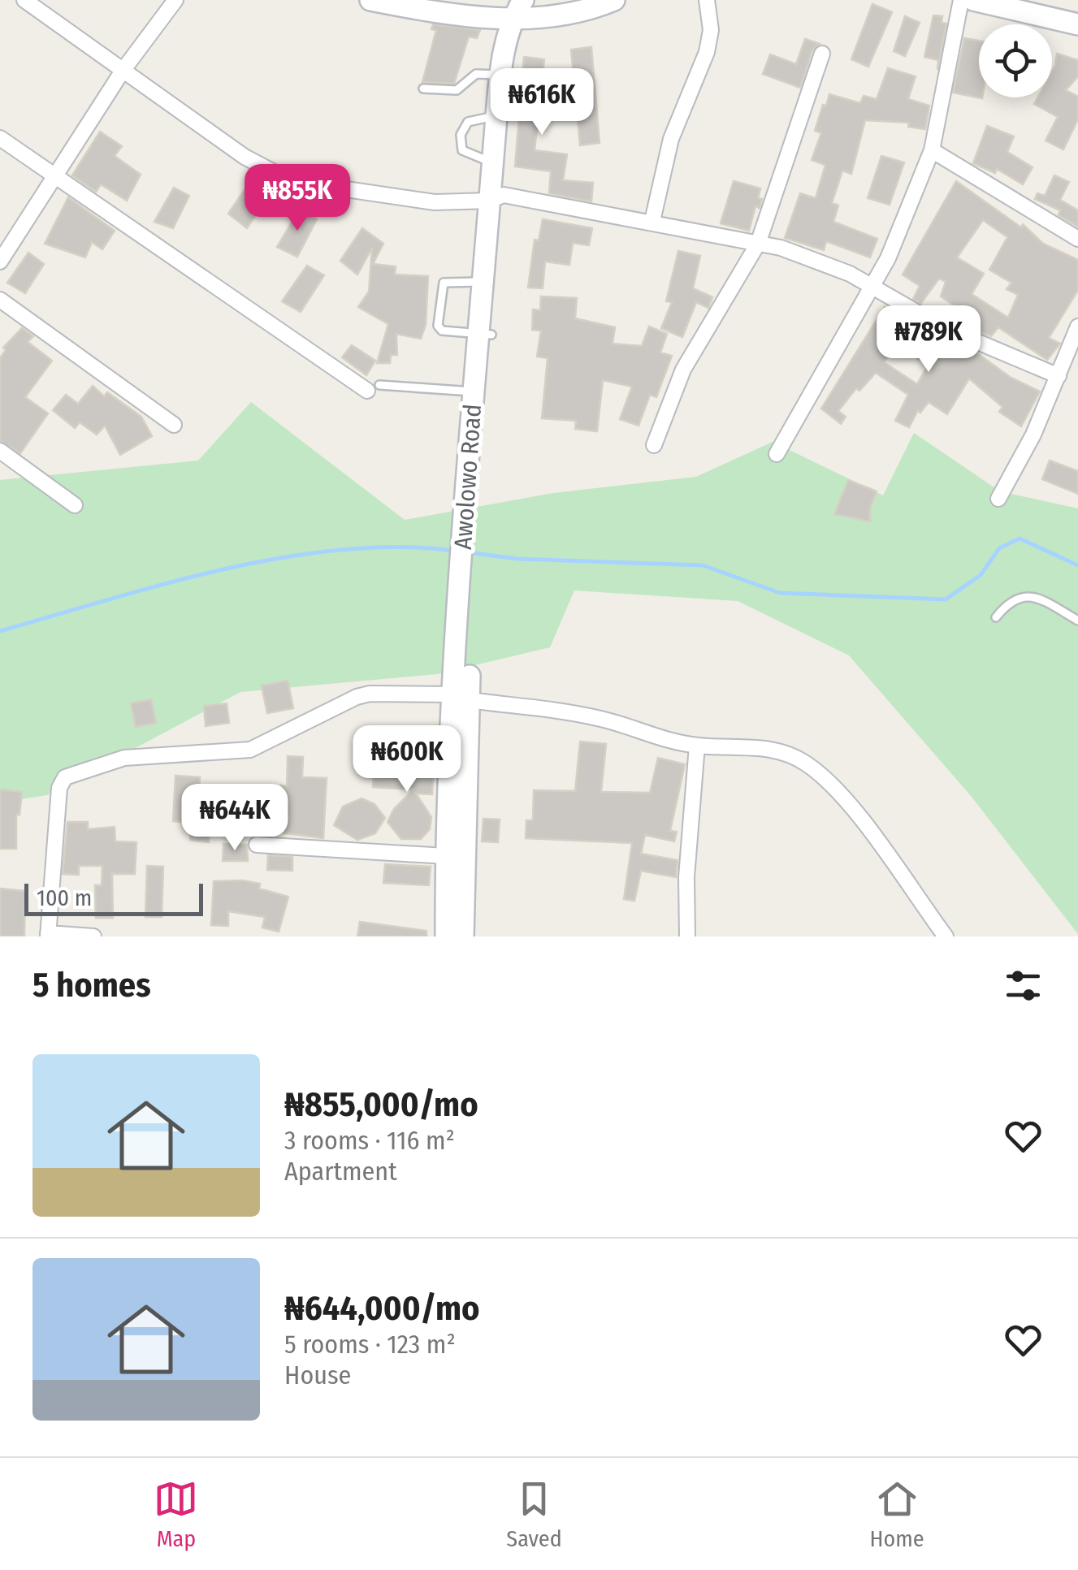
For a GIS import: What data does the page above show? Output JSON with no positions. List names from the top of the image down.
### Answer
{
  "streets": {
    "main road": ["Awolowo Road"]
  },
  "scale_bar": "100 m",
  "page": {
    "price": [
      "₦616K",
      "₦855K",
      "₦789K",
      "₦600K",
      "₦644K"
    ],
    "scale": "100 m",
    "heading": "5 homes",
    "list": [
      {
        "name": "₦855,000/mo",
        "note": "3 rooms · 116 m² · Apartment"
      },
      {
        "name": "₦644,000/mo",
        "note": "5 rooms · 123 m² · House"
      }
    ],
    "tabs": ["Map", "Saved", "Home"]
  }
}
